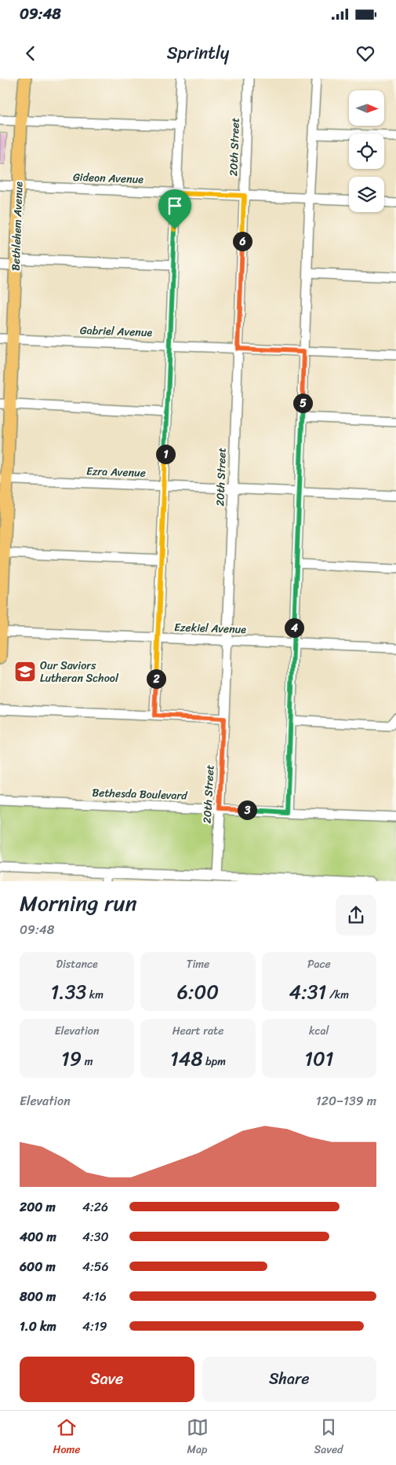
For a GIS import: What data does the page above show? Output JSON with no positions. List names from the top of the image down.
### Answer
{
  "streets": {
    "main road": ["Bethlehem Avenue"],
    "street": [
      "20th Street",
      "Gideon Avenue",
      "Gabriel Avenue",
      "Ezra Avenue",
      "Ezekiel Avenue",
      "Bethesda Boulevard"
    ]
  },
  "crossings": [
    ["20th Street", "Gideon Avenue"],
    ["20th Street", "Gabriel Avenue"],
    ["20th Street", "Ezra Avenue"],
    ["20th Street", "Ezekiel Avenue"],
    ["20th Street", "Bethesda Boulevard"],
    ["Gideon Avenue", "Bethlehem Avenue"],
    ["Bethlehem Avenue", "Gabriel Avenue"],
    ["Bethlehem Avenue", "Ezra Avenue"],
    ["Bethlehem Avenue", "Ezekiel Avenue"]
  ],
  "places": {
    "school or university": ["Our Saviors Lutheran School"]
  },
  "north": "right",
  "page": {
    "status": "09:48",
    "header": "Sprintly",
    "pins": [
      "6",
      "5",
      "1",
      "4",
      "2",
      "3"
    ],
    "heading": ["Morning run", "09:48"],
    "stats": [
      ["Distance", "1.33 km"],
      ["Time", "6:00"],
      ["Pace", "4:31 /km"],
      ["Elevation", "19 m"],
      ["Heart rate", "148 bpm"],
      ["kcal", "101"]
    ],
    "chart": ["Elevation", "120–139 m"],
    "list": [
      {
        "name": "200 m",
        "note": "4:26"
      },
      {
        "name": "400 m",
        "note": "4:30"
      },
      {
        "name": "600 m",
        "note": "4:56"
      },
      {
        "name": "800 m",
        "note": "4:16"
      },
      {
        "name": "1.0 km",
        "note": "4:19"
      }
    ],
    "buttons": ["Save", "Share"],
    "tabs": ["Home", "Map", "Saved"]
  }
}
